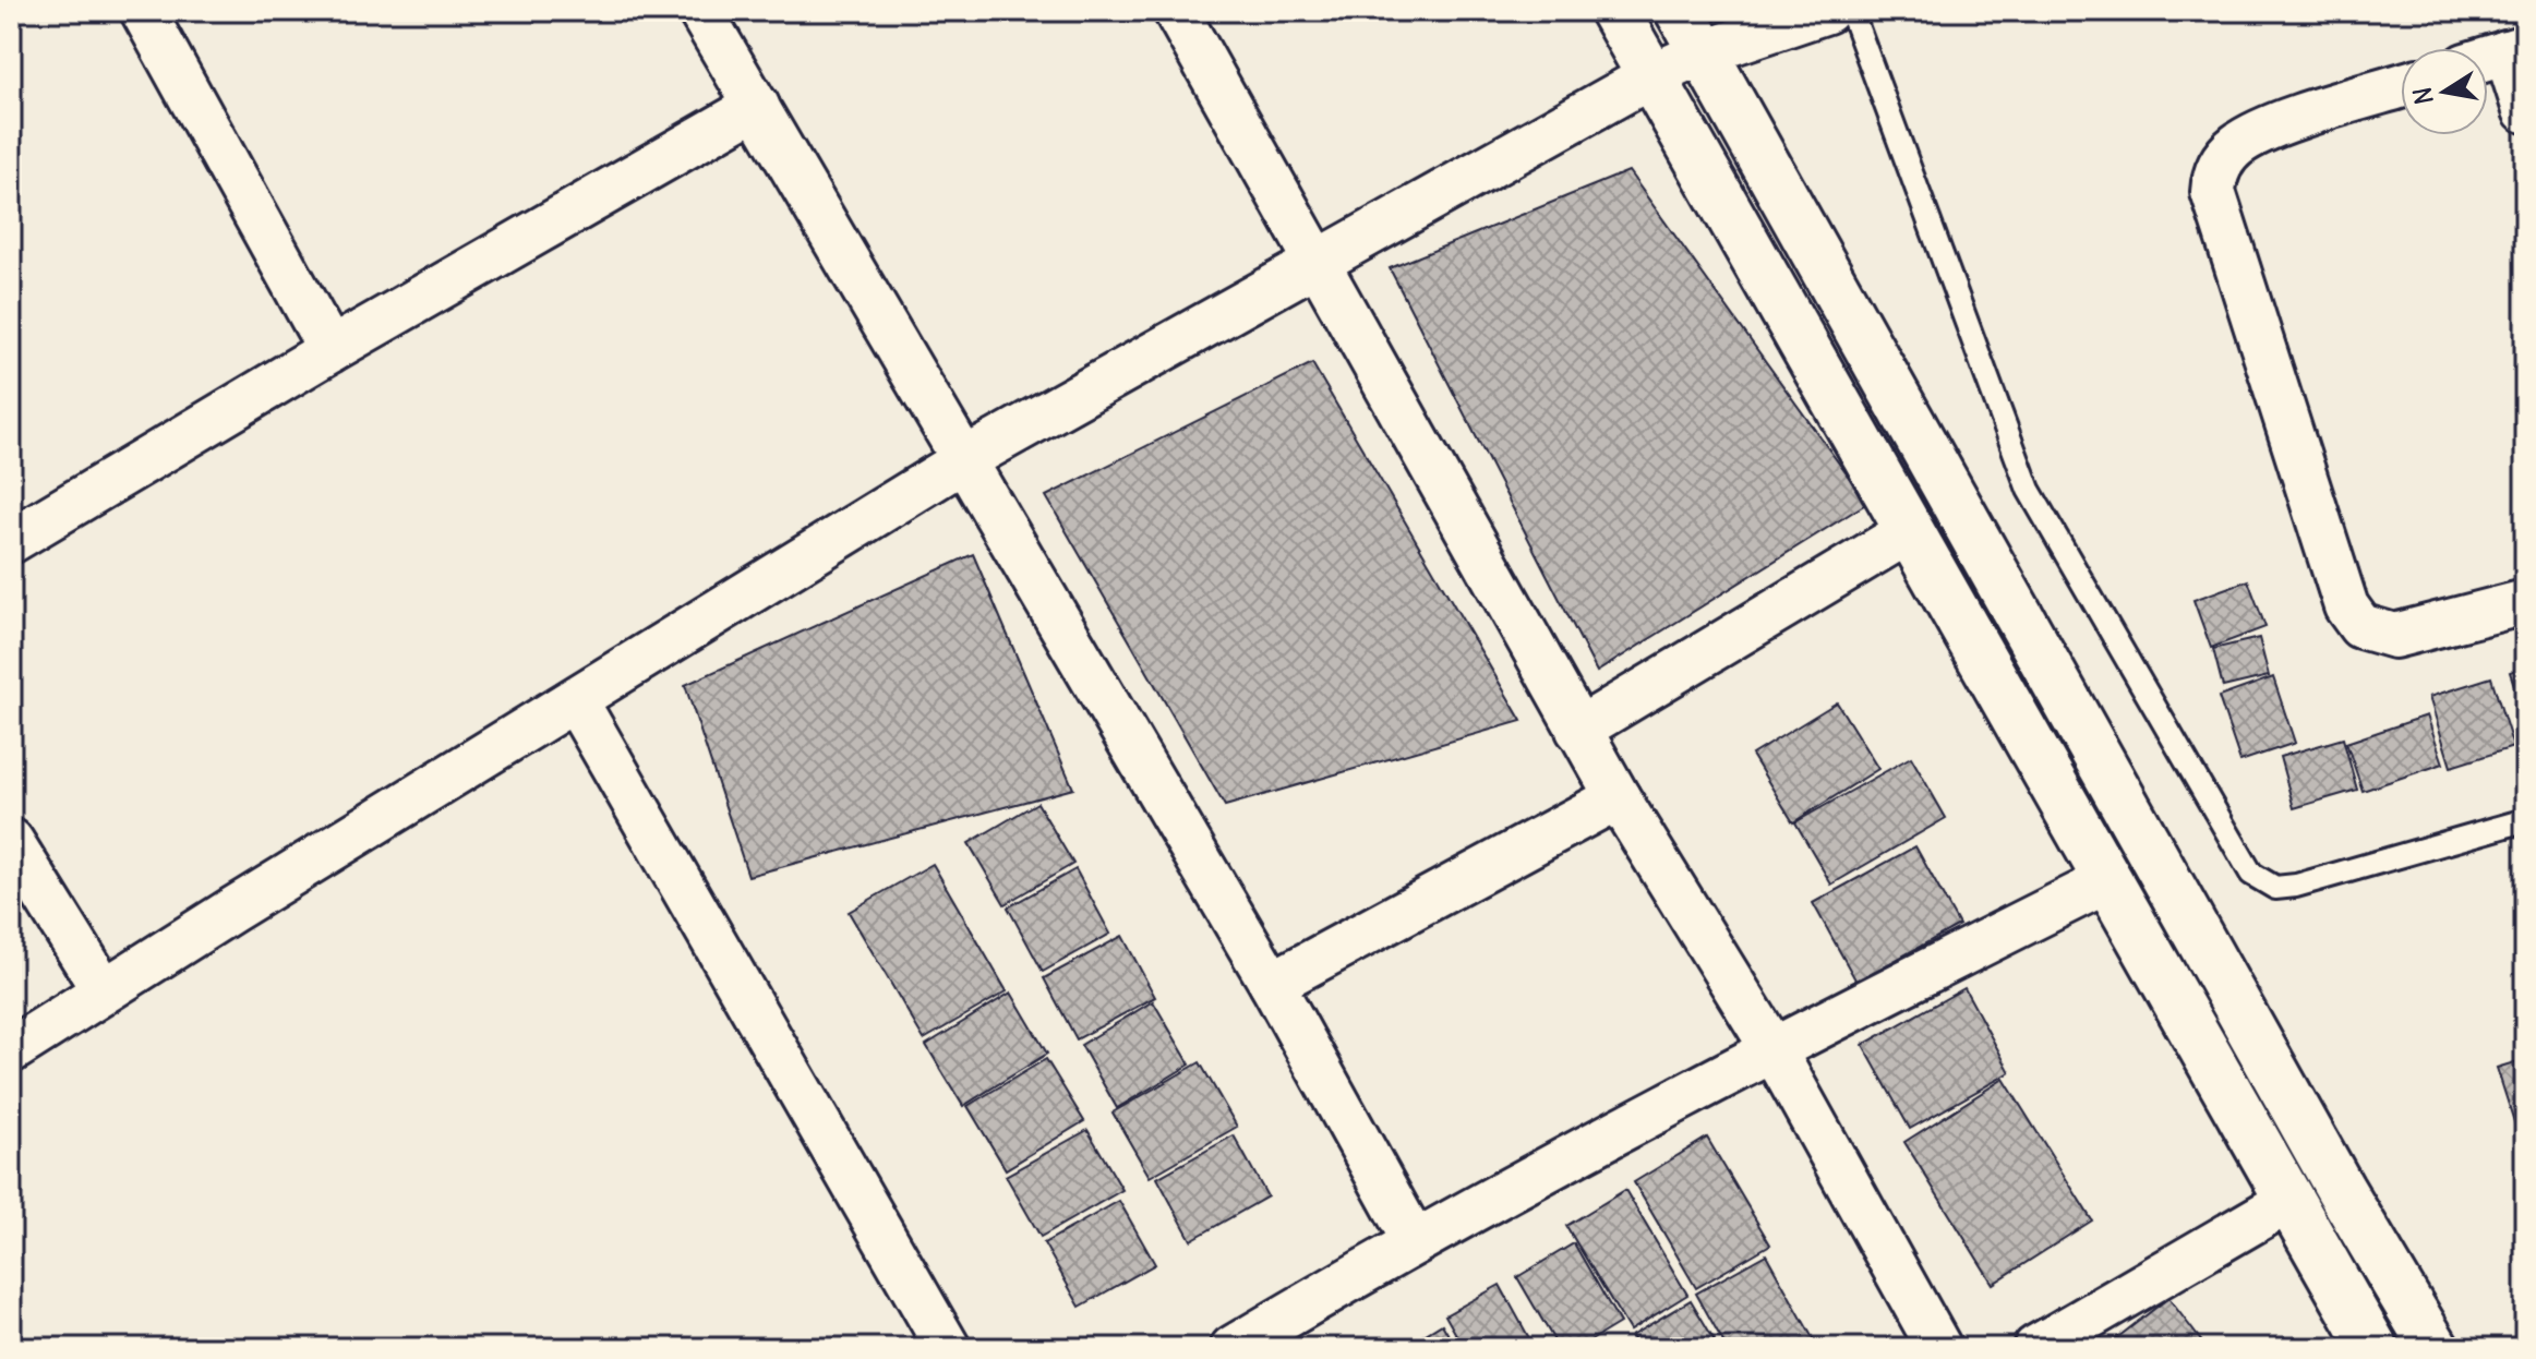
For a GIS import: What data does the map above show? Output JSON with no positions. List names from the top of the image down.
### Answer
{
  "north": "left"
}
